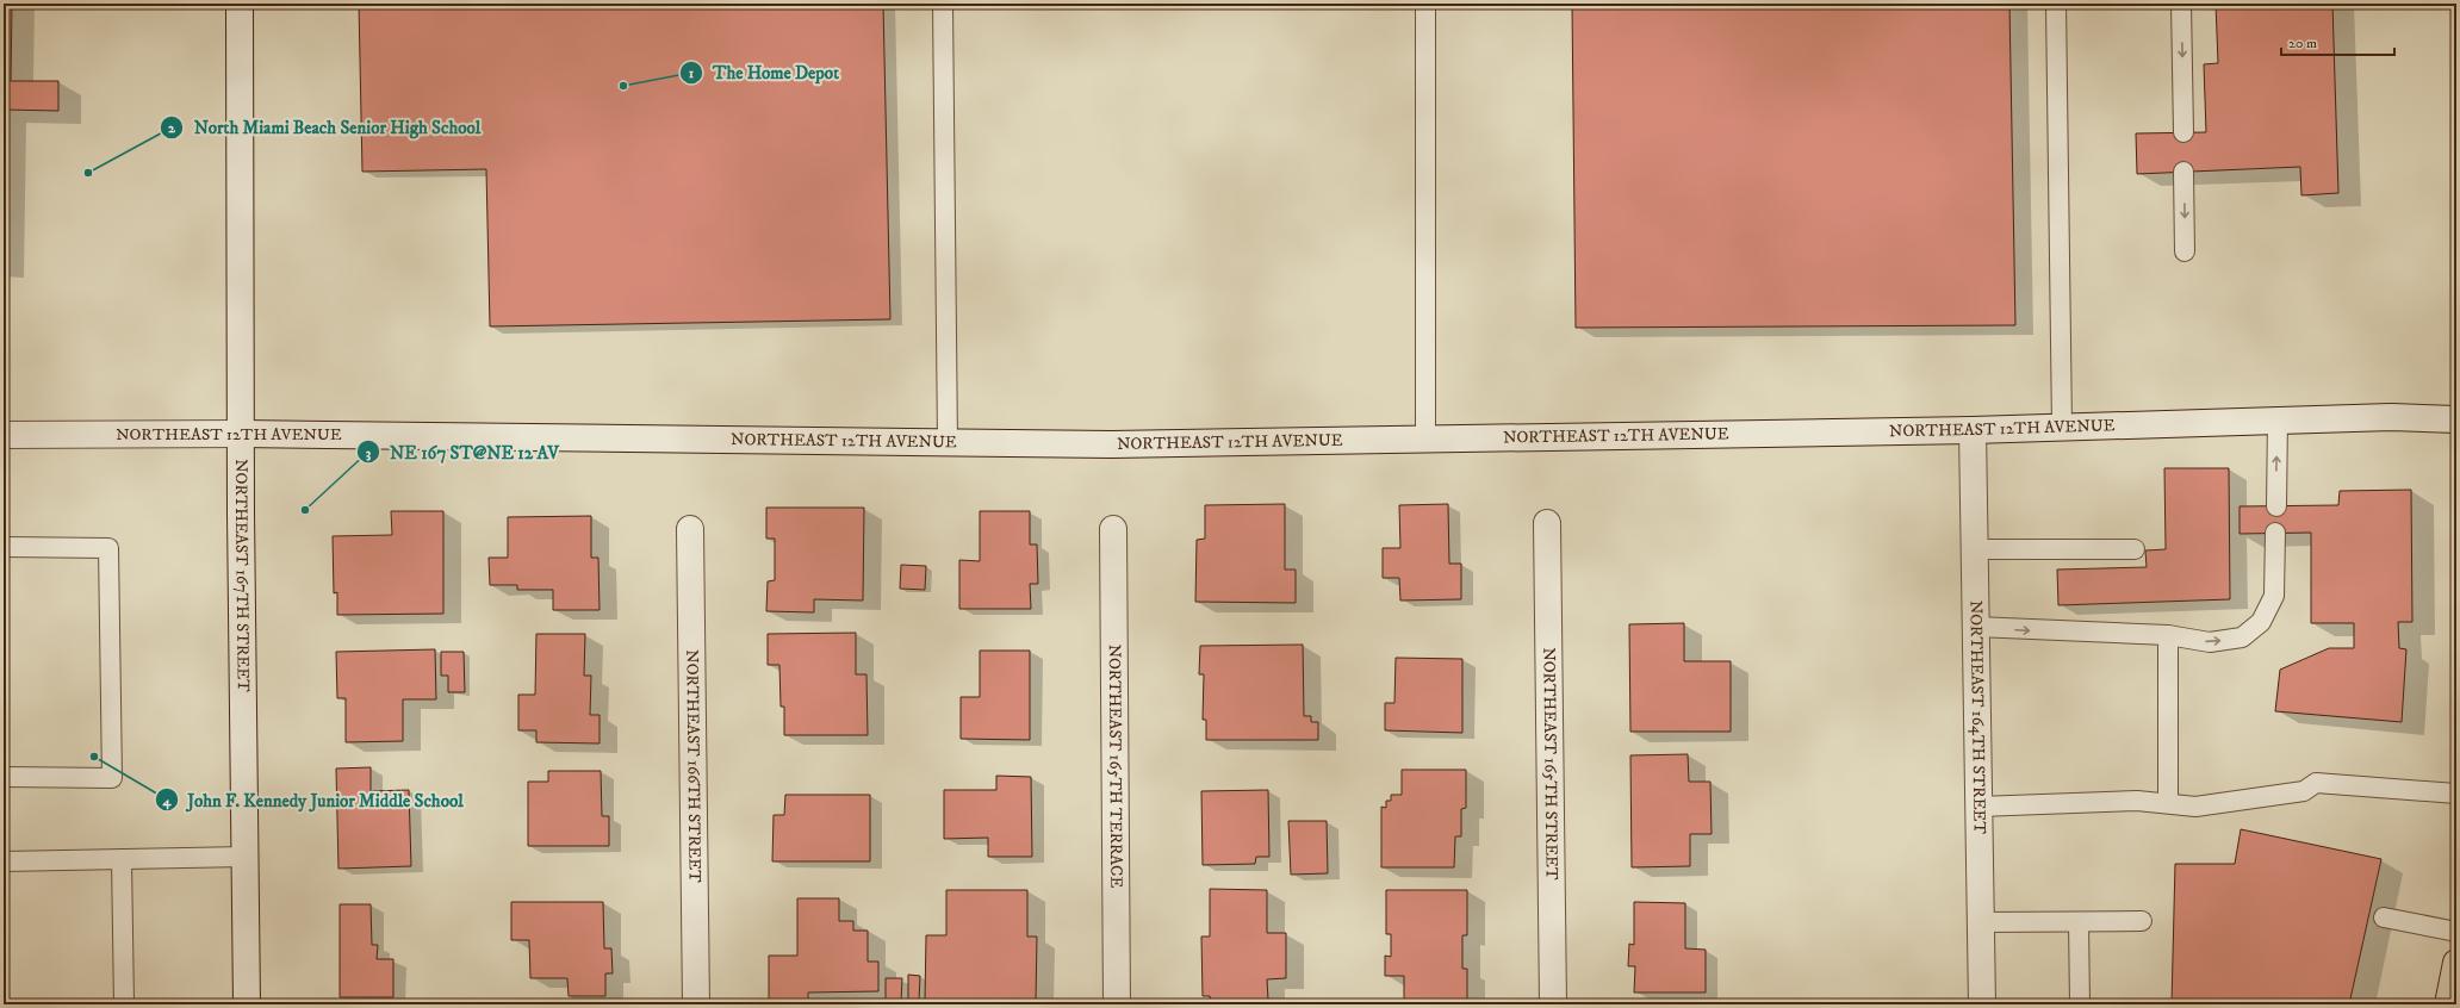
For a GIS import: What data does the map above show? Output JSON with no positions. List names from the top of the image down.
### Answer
{
  "streets": {
    "street": [
      "NORTHEAST 12TH AVENUE",
      "NORTHEAST 167TH STREET",
      "NORTHEAST 164TH STREET",
      "NORTHEAST 165TH STREET",
      "NORTHEAST 166TH STREET",
      "NORTHEAST 165TH TERRACE"
    ]
  },
  "crossings": [
    ["NORTHEAST 12TH AVENUE", "NORTHEAST 167TH STREET"],
    ["NORTHEAST 12TH AVENUE", "NORTHEAST 164TH STREET"]
  ],
  "places": [
    "The Home Depot",
    "North Miami Beach Senior High School",
    "NE 167 ST@NE 12 AV",
    "John F. Kennedy Junior Middle School"
  ],
  "scale_bar": "20 m"
}
